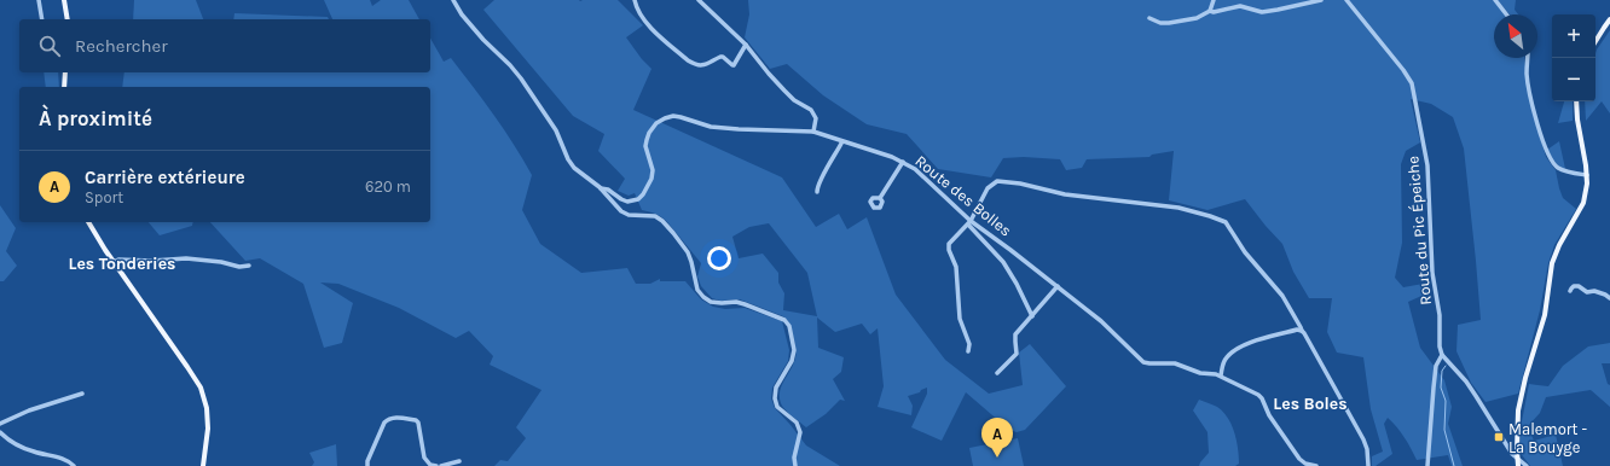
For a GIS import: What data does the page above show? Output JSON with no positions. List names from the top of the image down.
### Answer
{
  "streets": {
    "street": ["Route des Bolles", "Route du Pic Épeiche"]
  },
  "districts": ["Les Tonderies", "Les Boles"],
  "places": {
    "transit": ["Malemort - La Bouyge"]
  },
  "north": "top left",
  "page": {
    "map_buttons": ["+", "−"],
    "search": "Rechercher",
    "heading": "À proximité",
    "list": [
      {
        "mark": "A",
        "name": "Carrière extérieure",
        "note": "Sport",
        "value": "620 m"
      }
    ],
    "pins": "A"
  }
}
